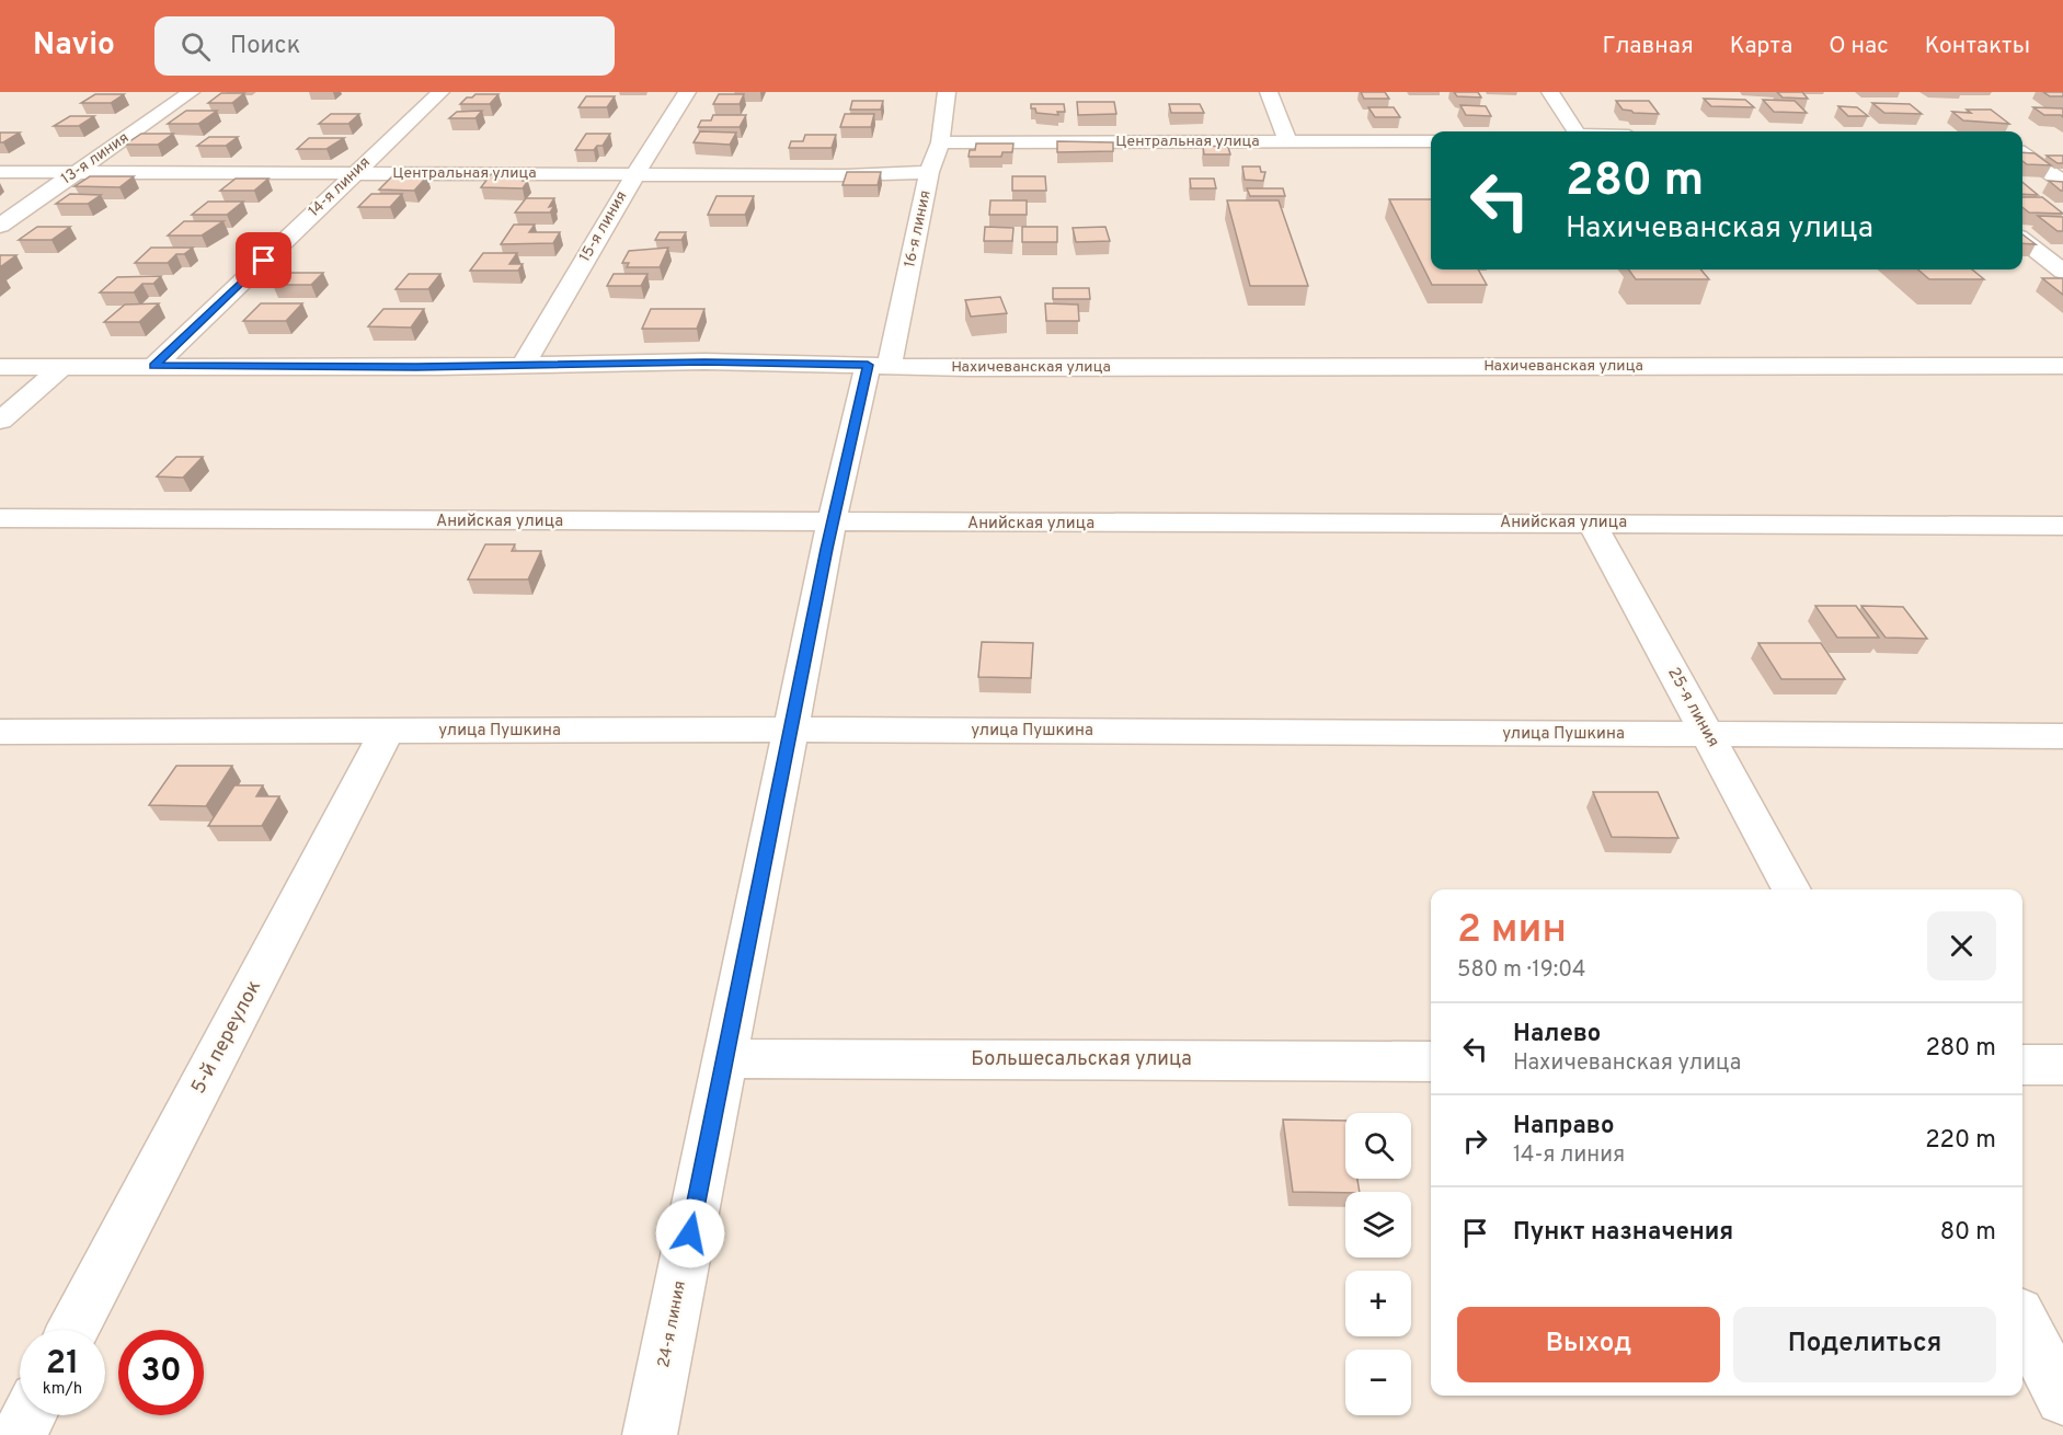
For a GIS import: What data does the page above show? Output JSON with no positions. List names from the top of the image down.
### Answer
{
  "streets": {
    "street": [
      "Центральная улица",
      "13-я линия",
      "14-я линия",
      "15-я линия",
      "16-я линия",
      "Нахичеванская улица",
      "Анийская улица",
      "25-я линия",
      "улица Пушкина",
      "5-й переулок",
      "Большесальская улица",
      "24-я линия"
    ]
  },
  "crossings": [
    ["Центральная улица", "13-я линия"],
    ["Центральная улица", "14-я линия"],
    ["Центральная улица", "15-я линия"],
    ["Центральная улица", "16-я линия"],
    ["14-я линия", "Нахичеванская улица"],
    ["15-я линия", "Нахичеванская улица"],
    ["16-я линия", "Нахичеванская улица"],
    ["16-я линия", "24-я линия"],
    ["Нахичеванская улица", "24-я линия"],
    ["Анийская улица", "25-я линия"],
    ["Анийская улица", "24-я линия"],
    ["25-я линия", "улица Пушкина"],
    ["улица Пушкина", "5-й переулок"],
    ["улица Пушкина", "24-я линия"],
    ["Большесальская улица", "24-я линия"]
  ],
  "page": {
    "header": "Navio",
    "search": "Поиск",
    "nav": [
      "Главная",
      "Карта",
      "О нас",
      "Контакты"
    ],
    "turn": ["280 m", "Нахичеванская улица"],
    "heading": ["2 мин", "580 m · 19:04"],
    "list": [
      {
        "name": "Налево",
        "note": "Нахичеванская улица",
        "value": "280 m"
      },
      {
        "name": "Направо",
        "note": "14-я линия",
        "value": "220 m"
      },
      {
        "name": "Пункт назначения",
        "value": "80 m"
      }
    ],
    "map_buttons": ["+", "−"],
    "buttons": ["Выход", "Поделиться"],
    "speed": "21 km/h",
    "limit": "30"
  }
}
